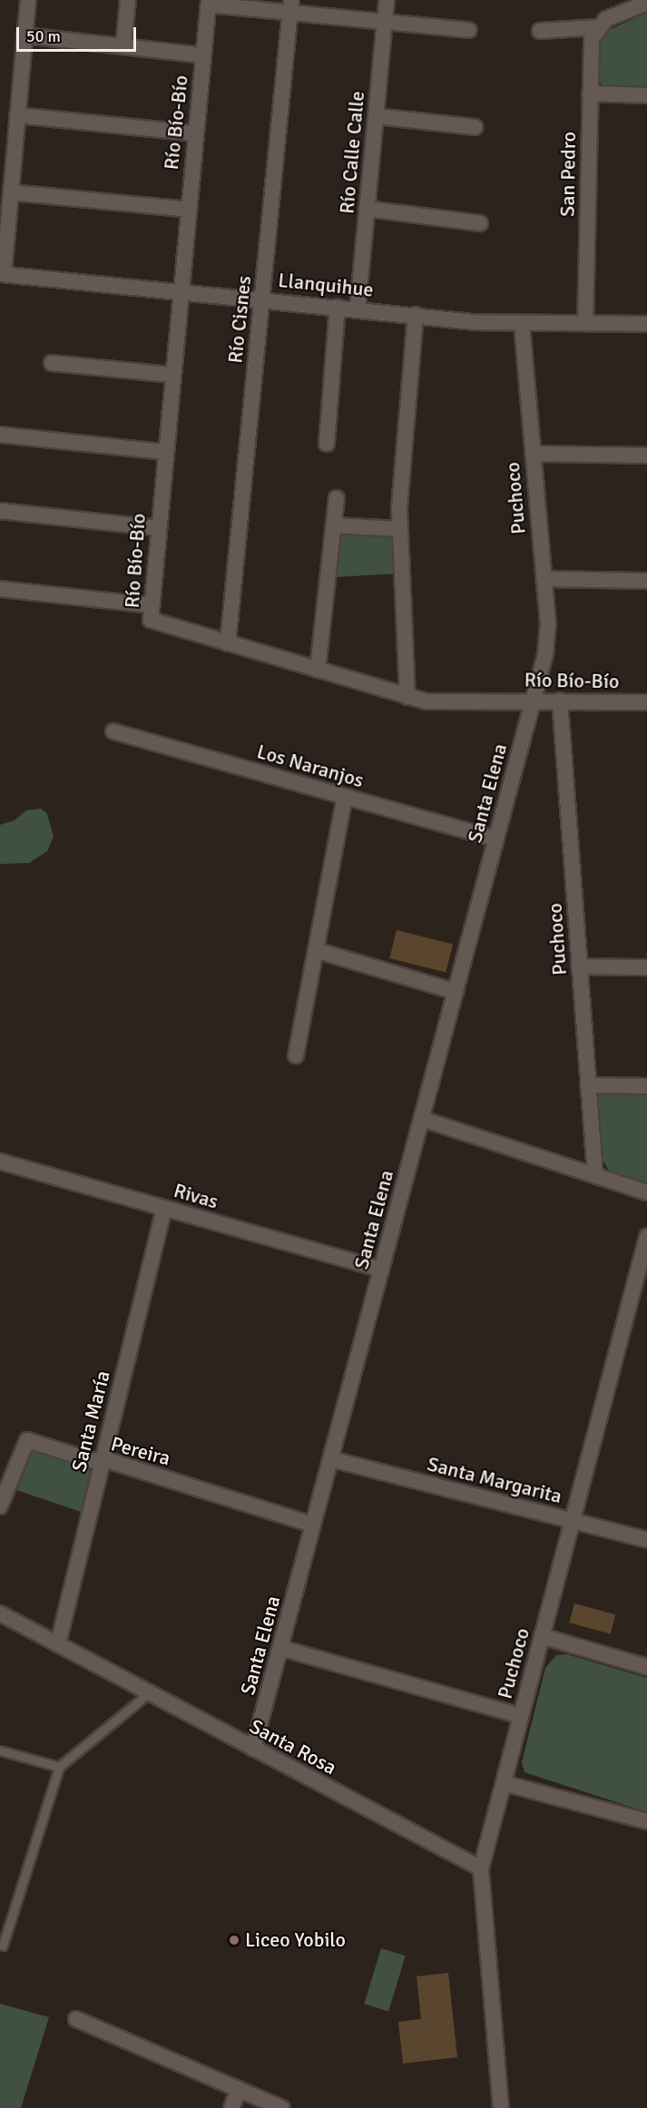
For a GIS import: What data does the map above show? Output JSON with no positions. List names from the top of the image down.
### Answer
{
  "streets": {
    "street": [
      "Río Bío-Bío",
      "Río Calle Calle",
      "San Pedro",
      "Llanquihue",
      "Río Cisnes",
      "Puchoco",
      "Los Naranjos",
      "Santa Elena",
      "Rivas",
      "Santa María",
      "Pereira",
      "Santa Margarita",
      "Santa Rosa"
    ]
  },
  "crossings": [
    ["Río Bío-Bío", "Llanquihue"],
    ["Río Bío-Bío", "Río Cisnes"],
    ["Río Bío-Bío", "Puchoco"],
    ["Río Bío-Bío", "Santa Elena"],
    ["Río Calle Calle", "Llanquihue"],
    ["San Pedro", "Llanquihue"],
    ["Llanquihue", "Río Cisnes"],
    ["Llanquihue", "Puchoco"],
    ["Puchoco", "Santa Elena"],
    ["Puchoco", "Santa Margarita"],
    ["Puchoco", "Santa Rosa"],
    ["Los Naranjos", "Santa Elena"],
    ["Santa Elena", "Rivas"],
    ["Santa Elena", "Pereira"],
    ["Santa Elena", "Santa Margarita"],
    ["Santa Elena", "Santa Rosa"],
    ["Rivas", "Santa María"],
    ["Santa María", "Pereira"],
    ["Santa María", "Santa Rosa"]
  ],
  "places": ["Liceo Yobilo"],
  "scale_bar": "50 m"
}
